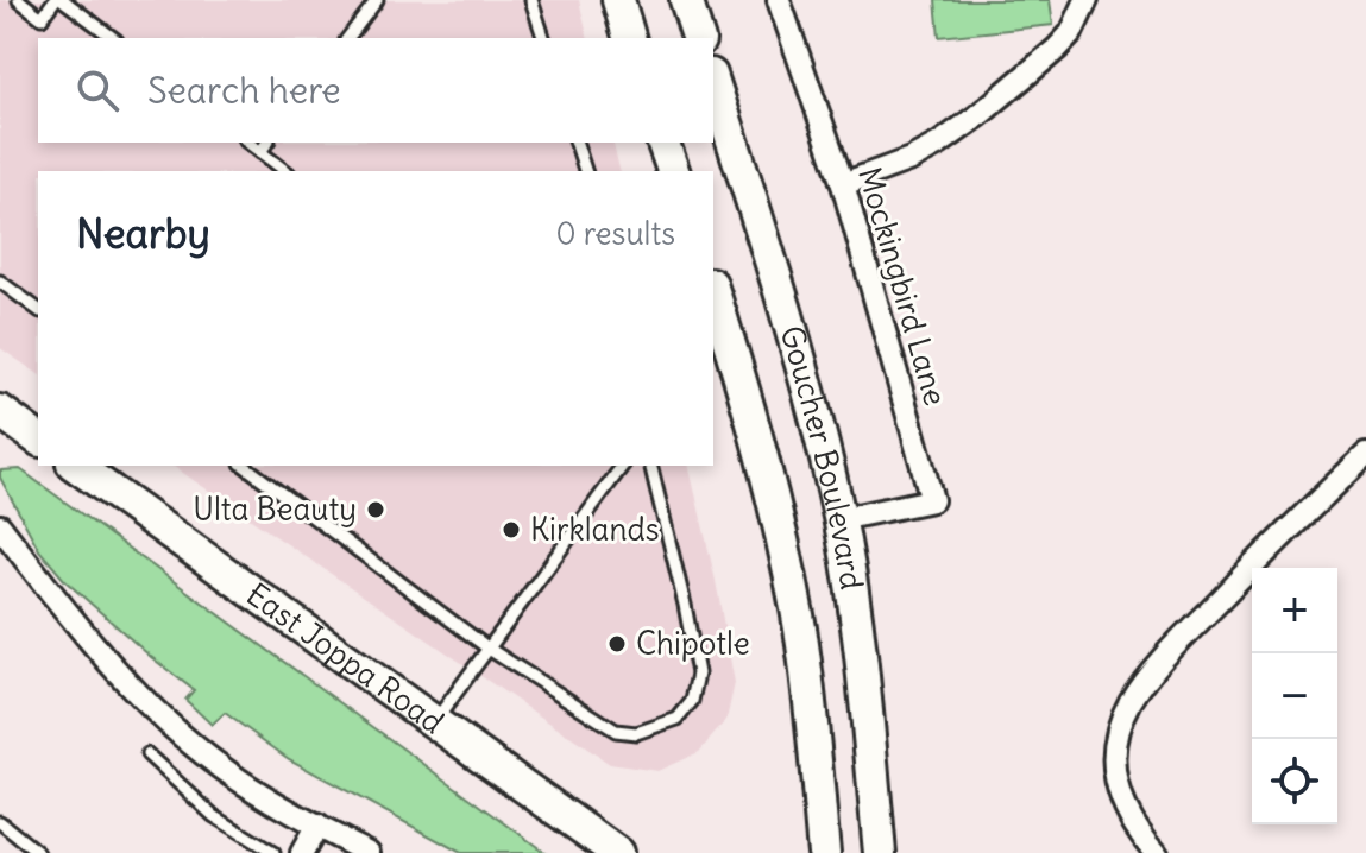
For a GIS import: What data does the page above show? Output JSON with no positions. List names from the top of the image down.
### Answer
{
  "streets": {
    "main road": ["Goucher Boulevard", "East Joppa Road"],
    "street": ["Mockingbird Lane"]
  },
  "crossings": [
    ["Mockingbird Lane", "Goucher Boulevard"]
  ],
  "places": ["Ulta Beauty", "Kirklands", "Chipotle"],
  "page": {
    "search": "Search here",
    "heading": ["Nearby", "0 results"],
    "map_buttons": ["+", "−"]
  }
}
